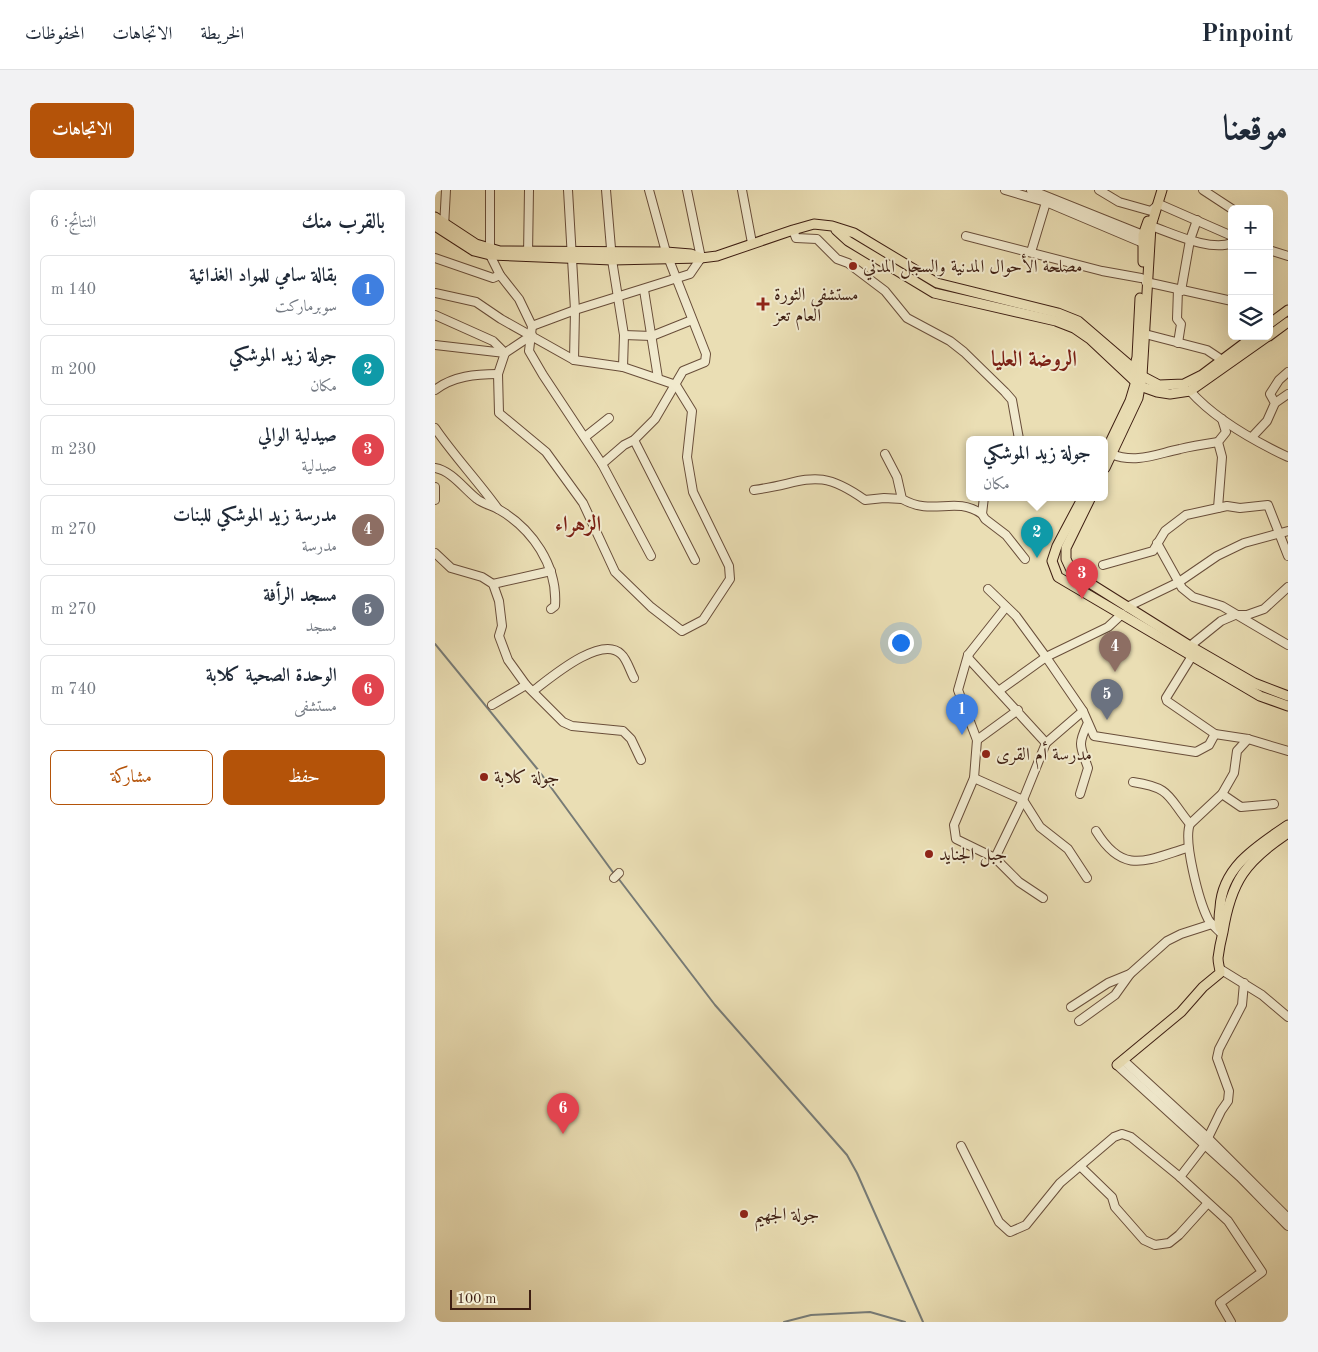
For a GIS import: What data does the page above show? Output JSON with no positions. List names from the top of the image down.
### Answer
{
  "districts": ["الروضة العليا", "الزهراء"],
  "places": {
    "other": [
      "مصلحة الأحوال المدنية والسجل المدني",
      "مدرسة أم القرى",
      "جولة كلابة",
      "جبل الجنايد",
      "جولة الجهيم"
    ],
    "health": ["مستشفى الثورة العام تعز"]
  },
  "scale_bar": "100 m",
  "page": {
    "header": "Pinpoint",
    "nav": ["الخريطة", "الاتجاهات", "المحفوظات"],
    "title": "موقعنا",
    "buttons": [
      "الاتجاهات",
      ["حفظ", "مشاركة"]
    ],
    "heading": ["بالقرب منك", "النتائج: 6"],
    "map_buttons": ["+", "−"],
    "list": [
      {
        "mark": "1",
        "name": "بقالة سامي للمواد الغذائية",
        "note": "سوبرماركت",
        "value": "140 m"
      },
      {
        "mark": "2",
        "name": "جولة زيد الموشكي",
        "note": "مكان",
        "value": "200 m"
      },
      {
        "mark": "3",
        "name": "صيدلية الوالي",
        "note": "صيدلية",
        "value": "230 m"
      },
      {
        "mark": "4",
        "name": "مدرسة زيد الموشكي للبنات",
        "note": "مدرسة",
        "value": "270 m"
      },
      {
        "mark": "5",
        "name": "مسجد الرأفة",
        "note": "مسجد",
        "value": "270 m"
      },
      {
        "mark": "6",
        "name": "الوحدة الصحية كلابة",
        "note": "مستشفى",
        "value": "740 m"
      }
    ],
    "popup": ["جولة زيد الموشكي", "مكان"],
    "pins": [
      "2",
      "3",
      "4",
      "5",
      "1",
      "6"
    ],
    "scale": "100 m"
  }
}
